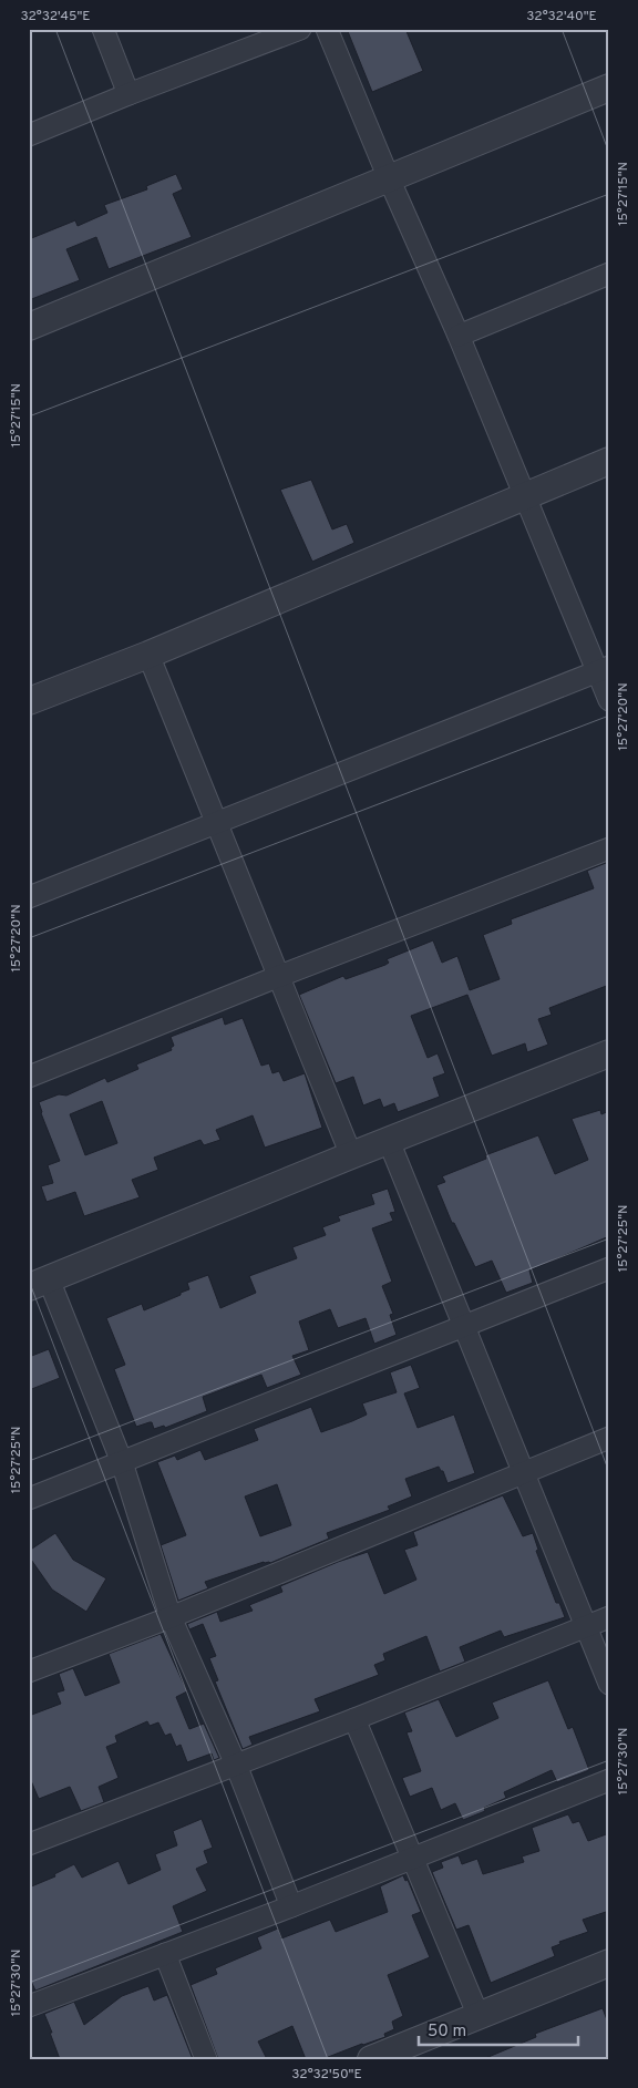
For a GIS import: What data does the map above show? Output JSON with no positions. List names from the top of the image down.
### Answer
{
  "scale_bar": "50 m",
  "coordinates": [
    "32°32'45\"E",
    "32°32'40\"E",
    "15°27'15\"N",
    "15°27'20\"N",
    "15°27'25\"N",
    "15°27'30\"N",
    "32°32'50\"E"
  ]
}
